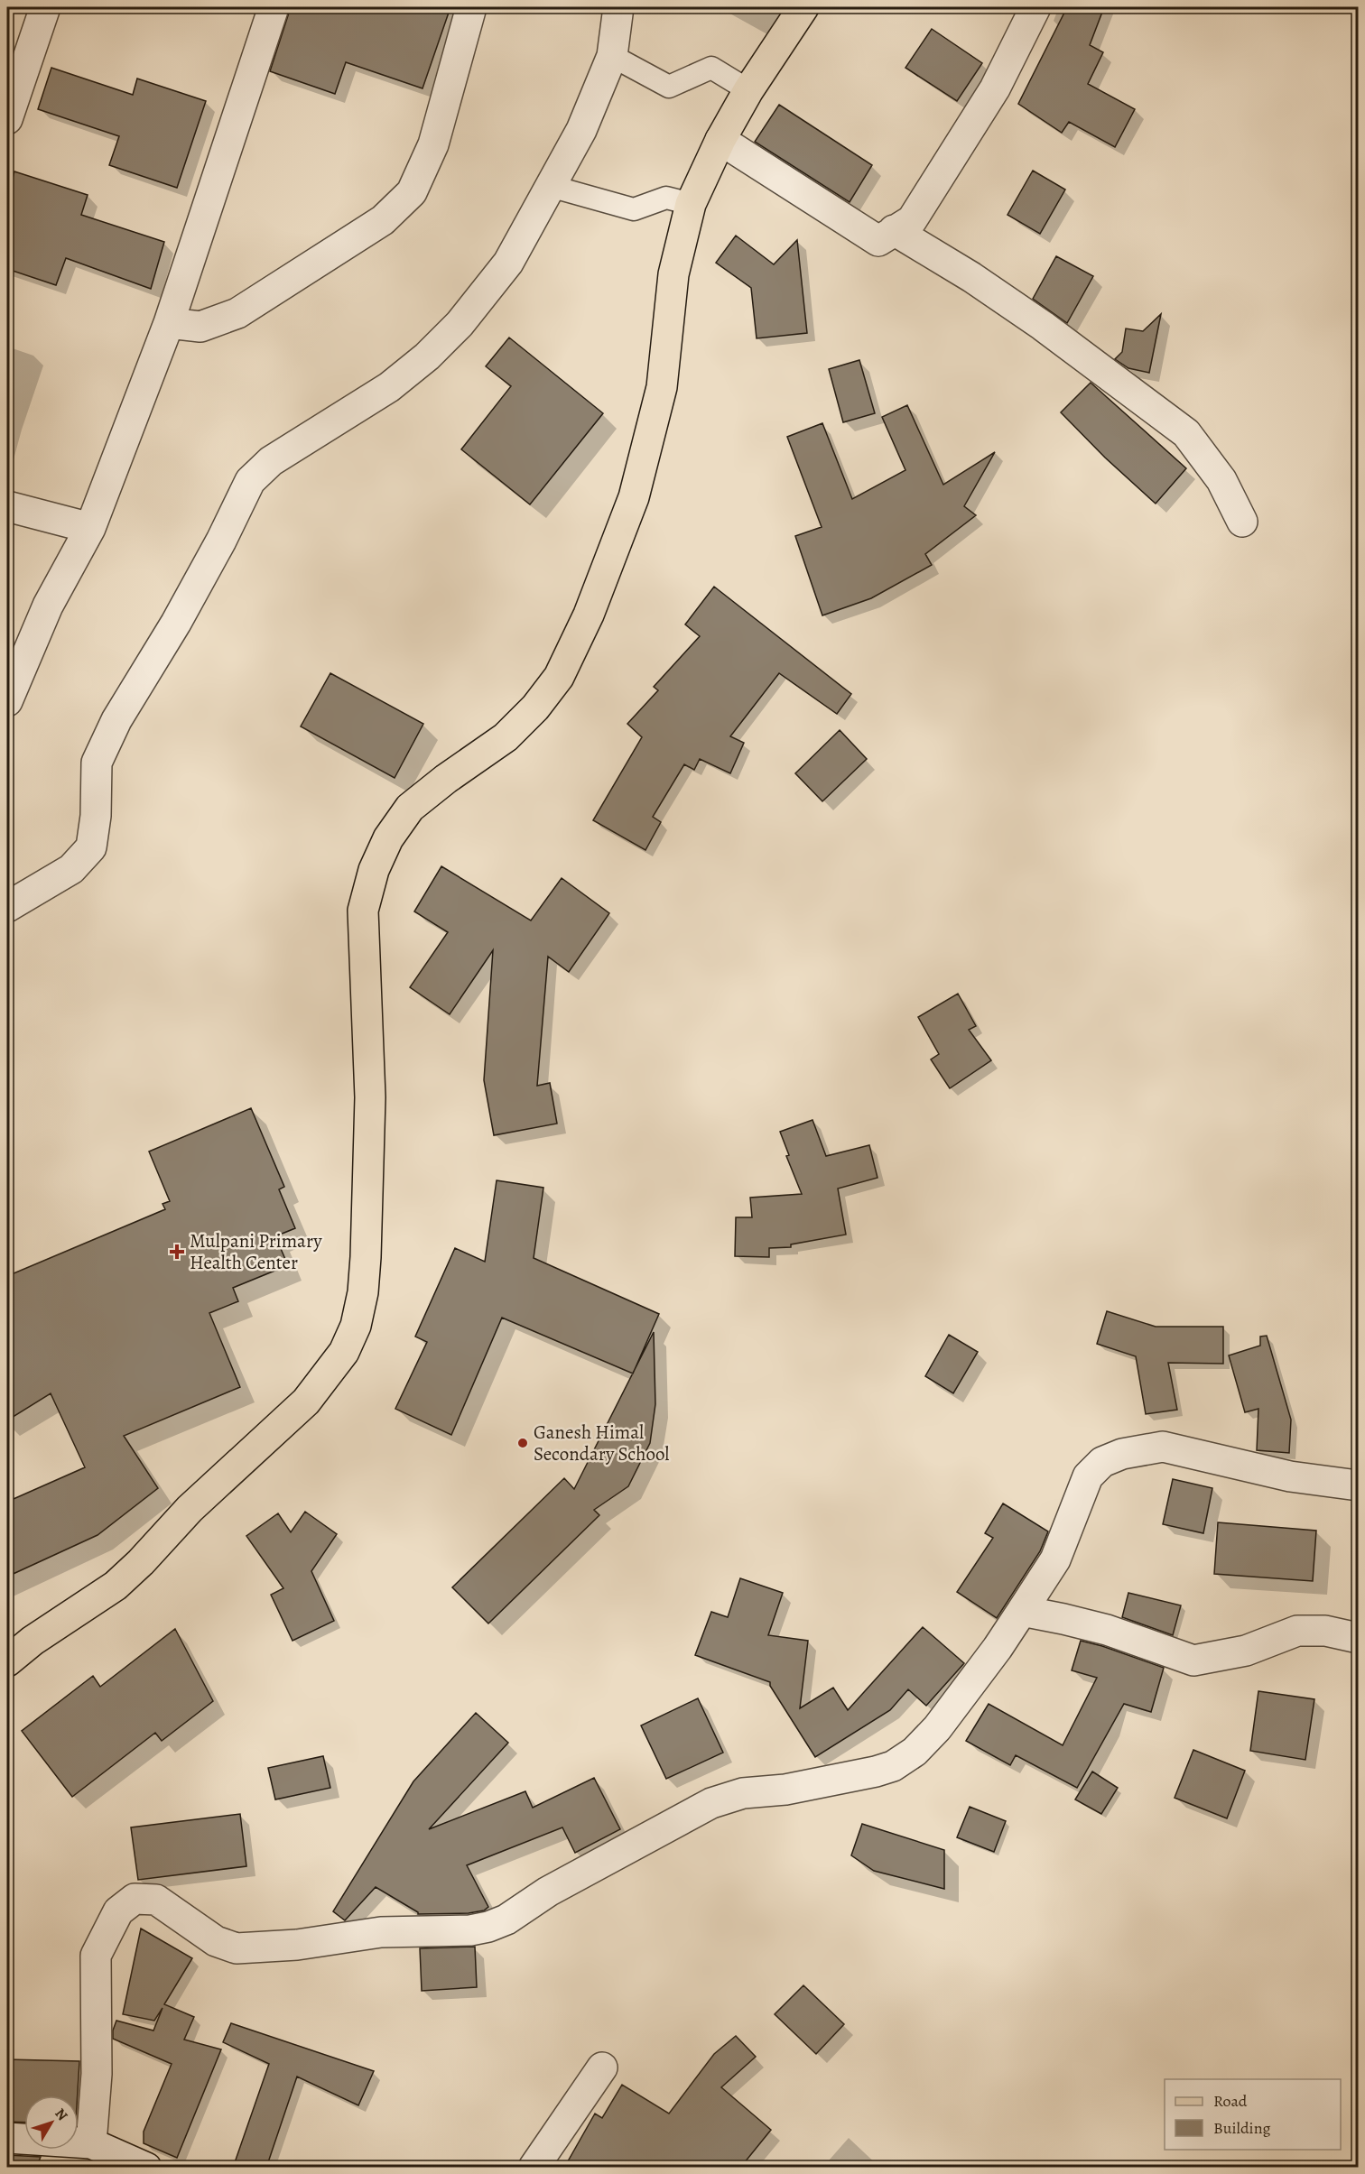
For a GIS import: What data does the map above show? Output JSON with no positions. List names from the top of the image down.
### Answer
{
  "places": {
    "health": ["Mulpani Primary Health Center"],
    "other": ["Ganesh Himal Secondary School"]
  },
  "legend": ["Road", "Building"],
  "north": "top right"
}
